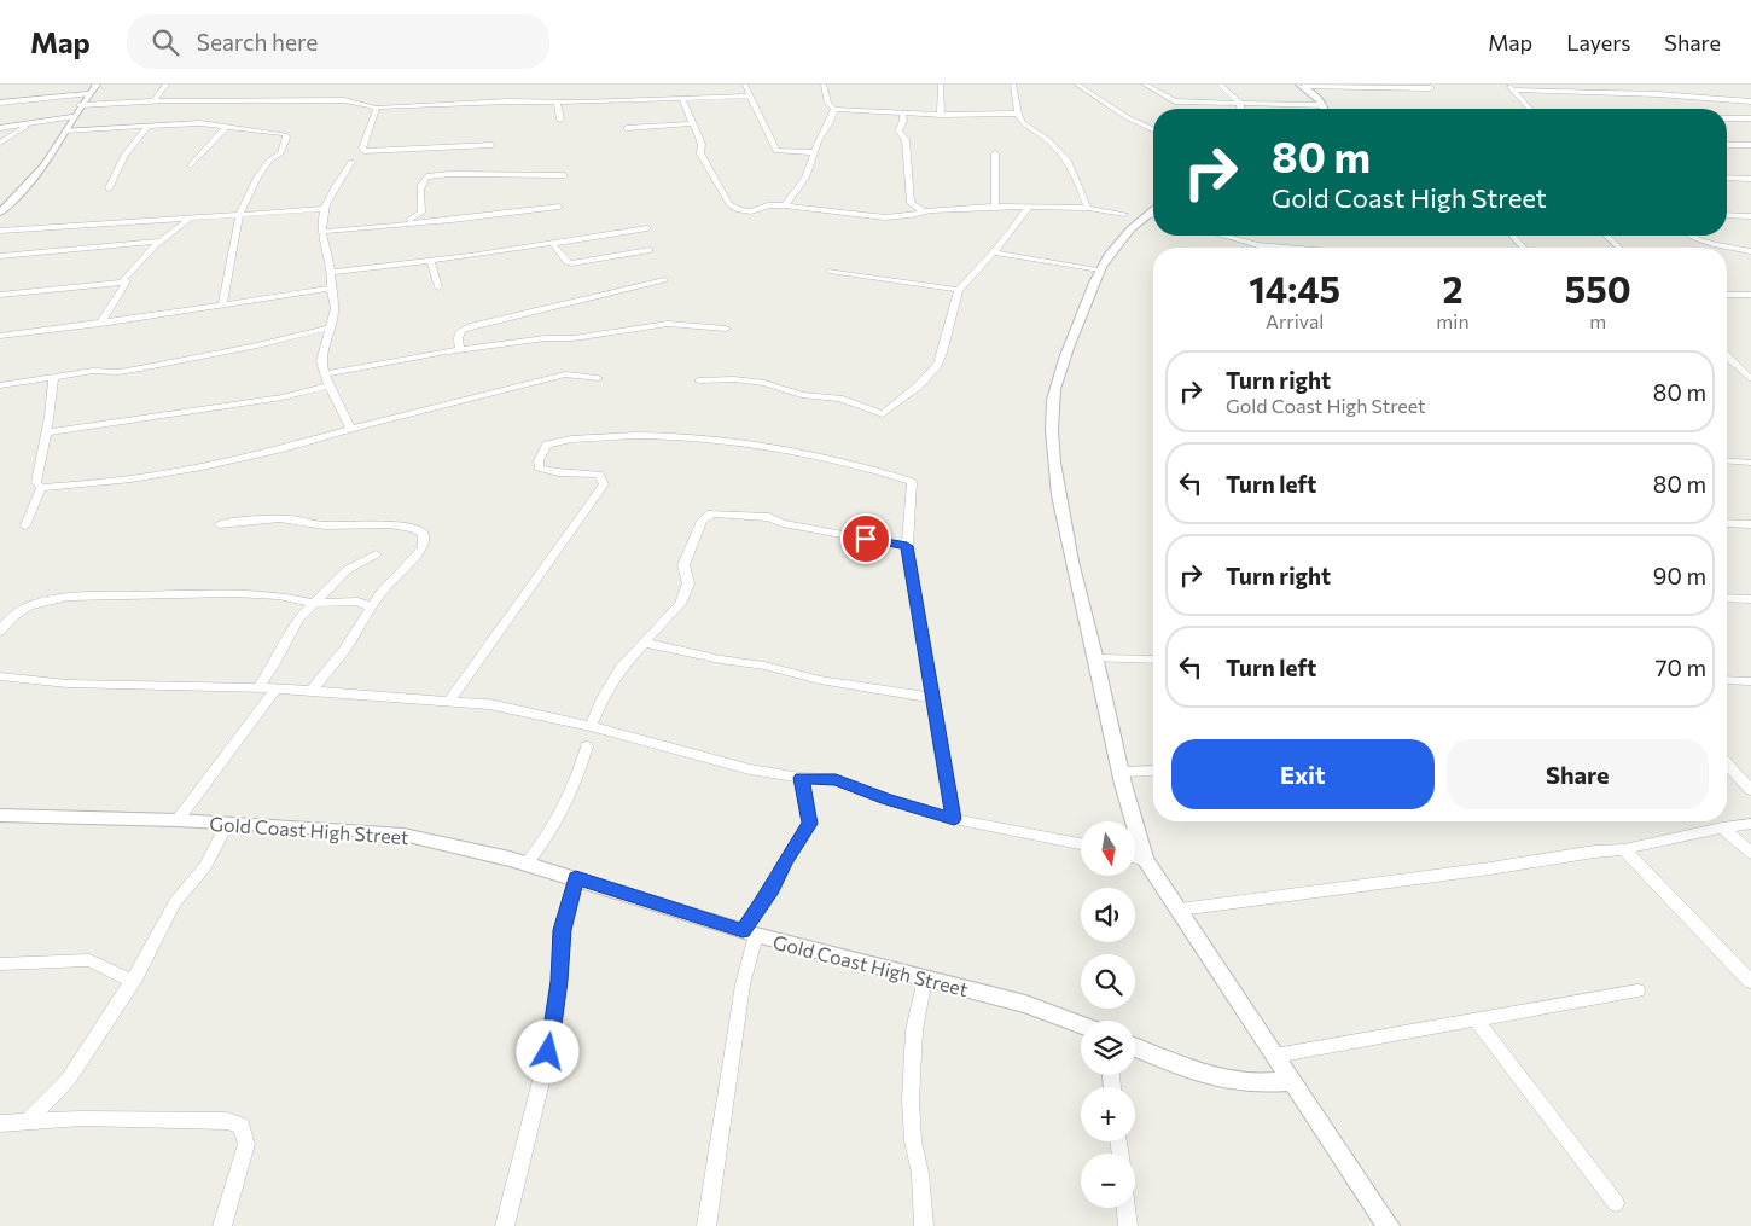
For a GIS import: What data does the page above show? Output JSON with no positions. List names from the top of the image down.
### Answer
{
  "streets": {
    "street": ["Gold Coast High Street"]
  },
  "north": "bottom",
  "page": {
    "header": "Map",
    "search": "Search here",
    "nav": ["Map", "Layers", "Share"],
    "turn": ["80 m", "Gold Coast High Street"],
    "eta": [
      "14:45",
      "Arrival",
      "2",
      "min",
      "550",
      "m"
    ],
    "list": [
      {
        "name": "Turn right",
        "note": "Gold Coast High Street",
        "value": "80 m"
      },
      {
        "name": "Turn left",
        "value": "80 m"
      },
      {
        "name": "Turn right",
        "value": "90 m"
      },
      {
        "name": "Turn left",
        "value": "70 m"
      }
    ],
    "buttons": ["Exit", "Share"],
    "map_buttons": ["+", "−"]
  }
}
